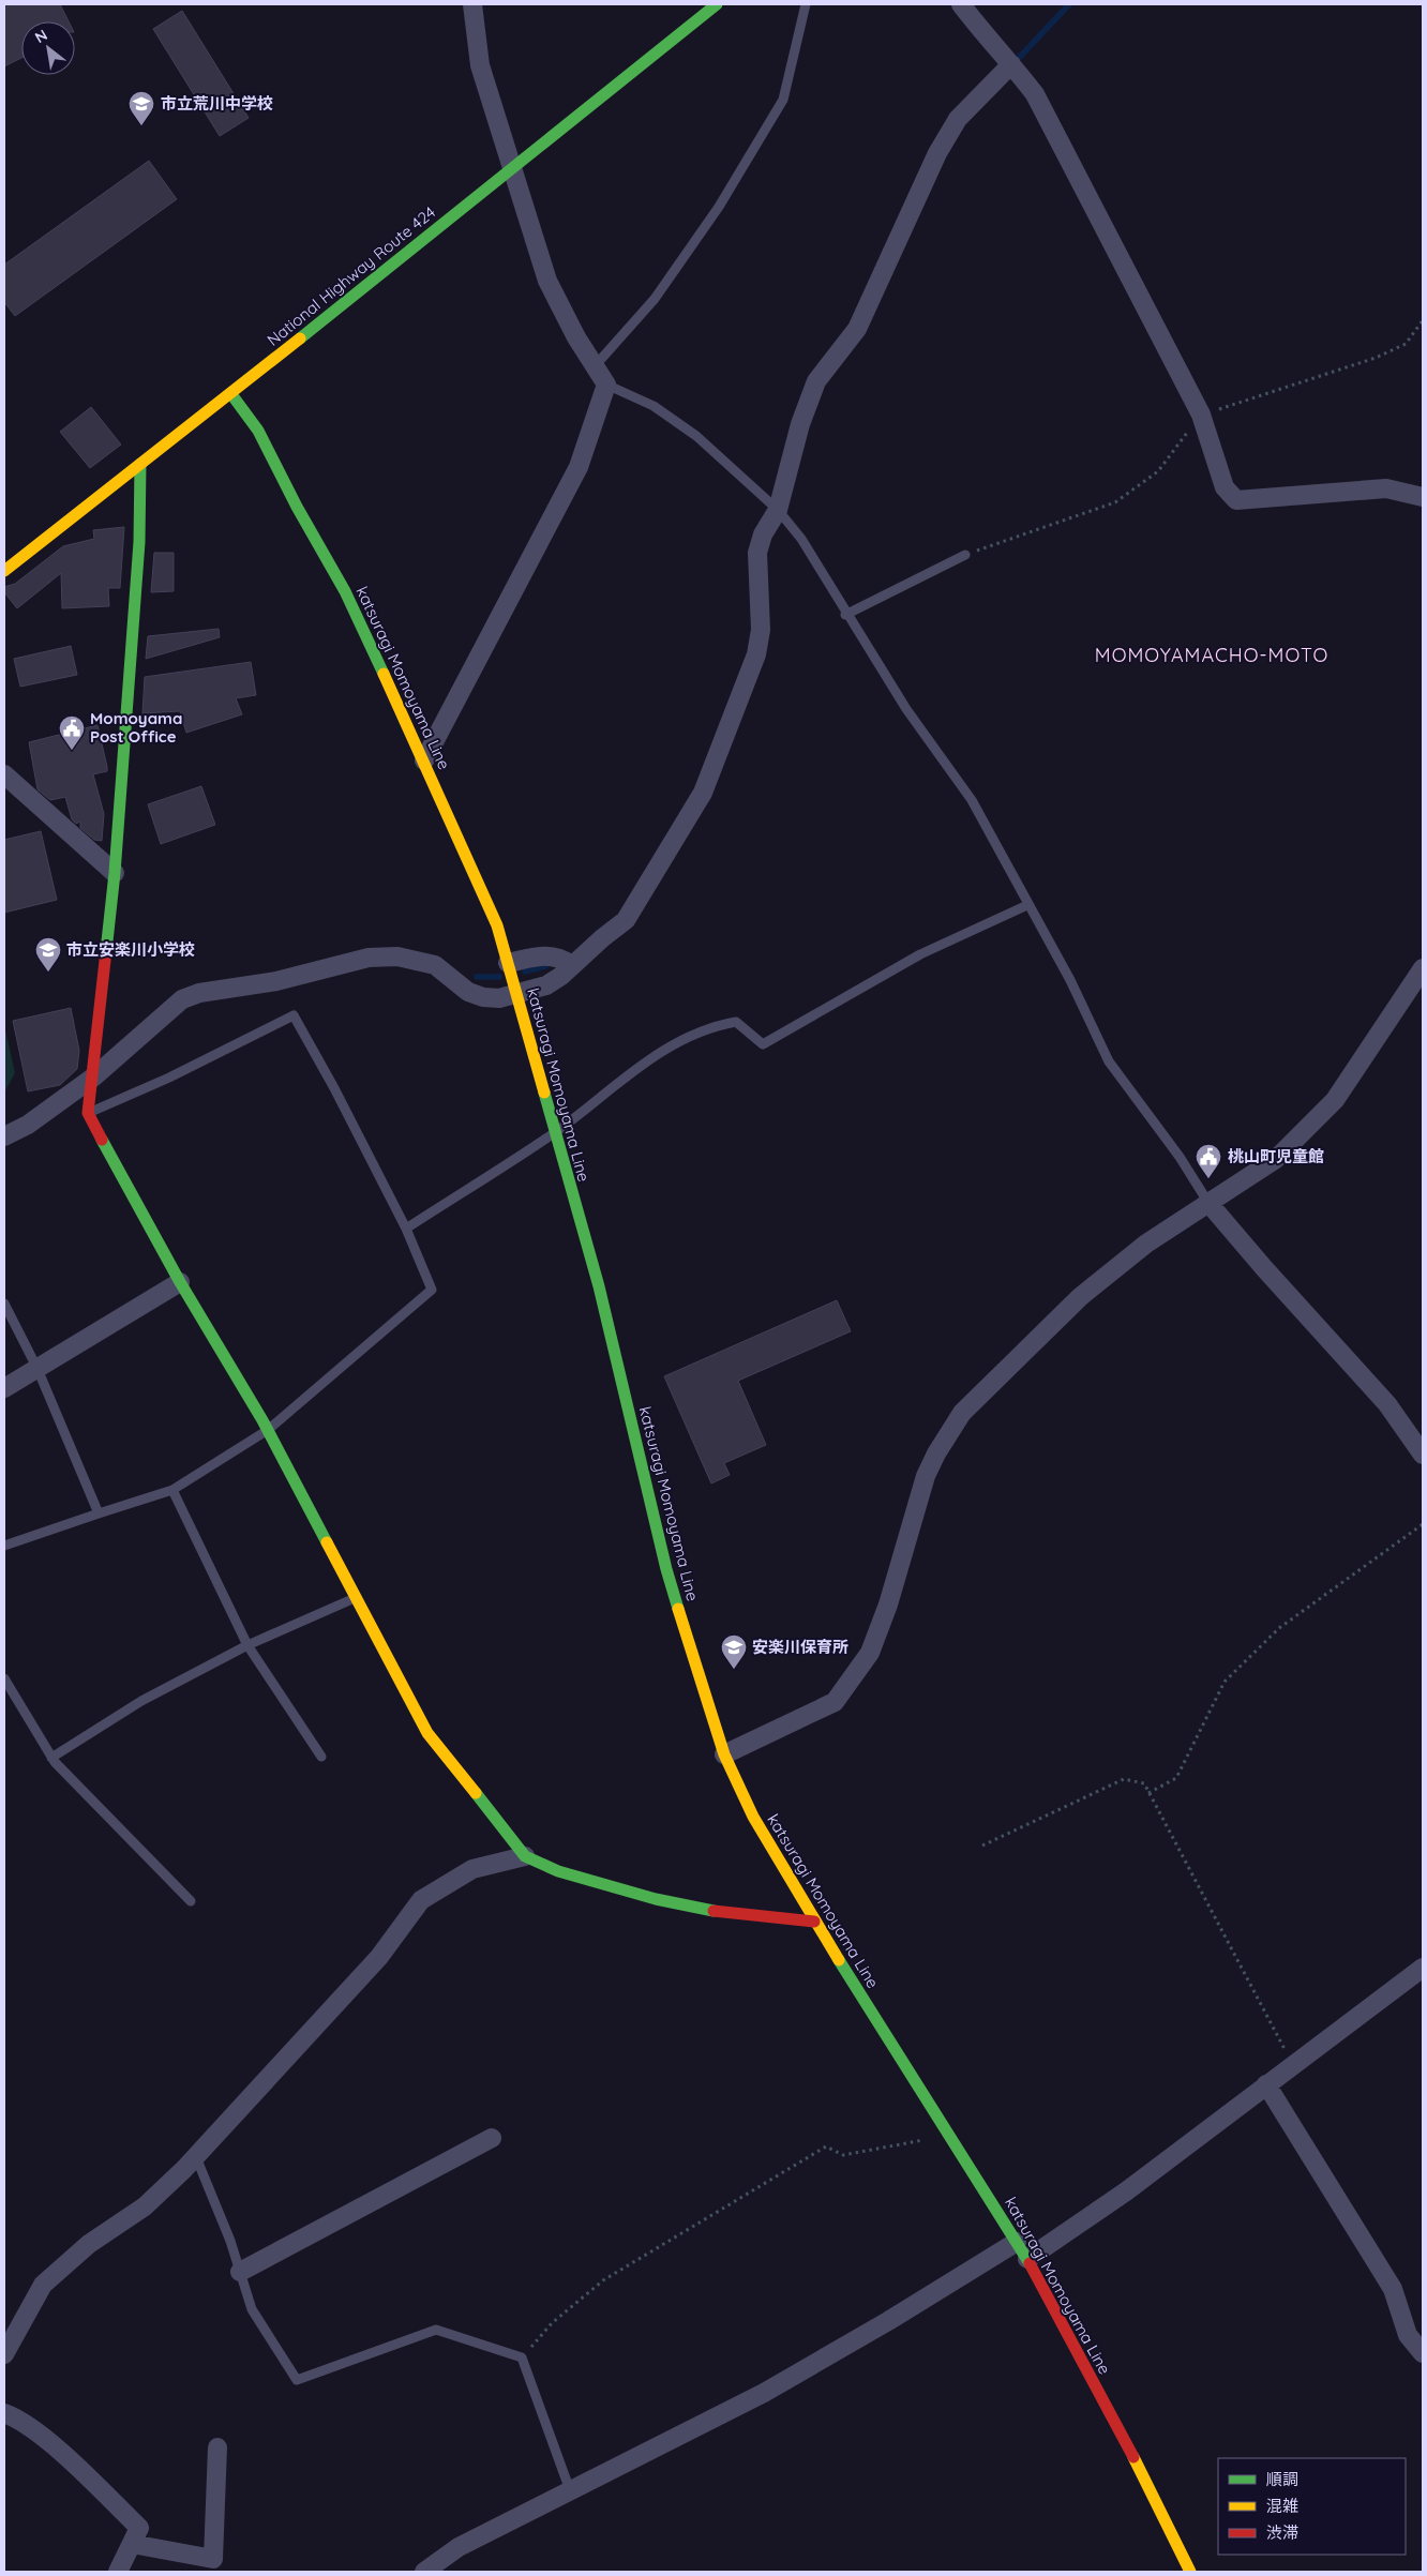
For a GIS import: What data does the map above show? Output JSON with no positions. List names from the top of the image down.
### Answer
{
  "streets": {
    "main road": ["National Highway Route 424", "katsuragi Momoyama Line"]
  },
  "crossings": [
    ["National Highway Route 424", "katsuragi Momoyama Line"]
  ],
  "districts": ["MOMOYAMACHO-MOTO"],
  "places": {
    "school or university": ["市立荒川中学校", "市立安楽川小学校", "安楽川保育所"],
    "public building": ["Momoyama Post Office", "桃山町児童館"]
  },
  "legend": ["順調", "混雑", "渋滞"],
  "north": "top left"
}
